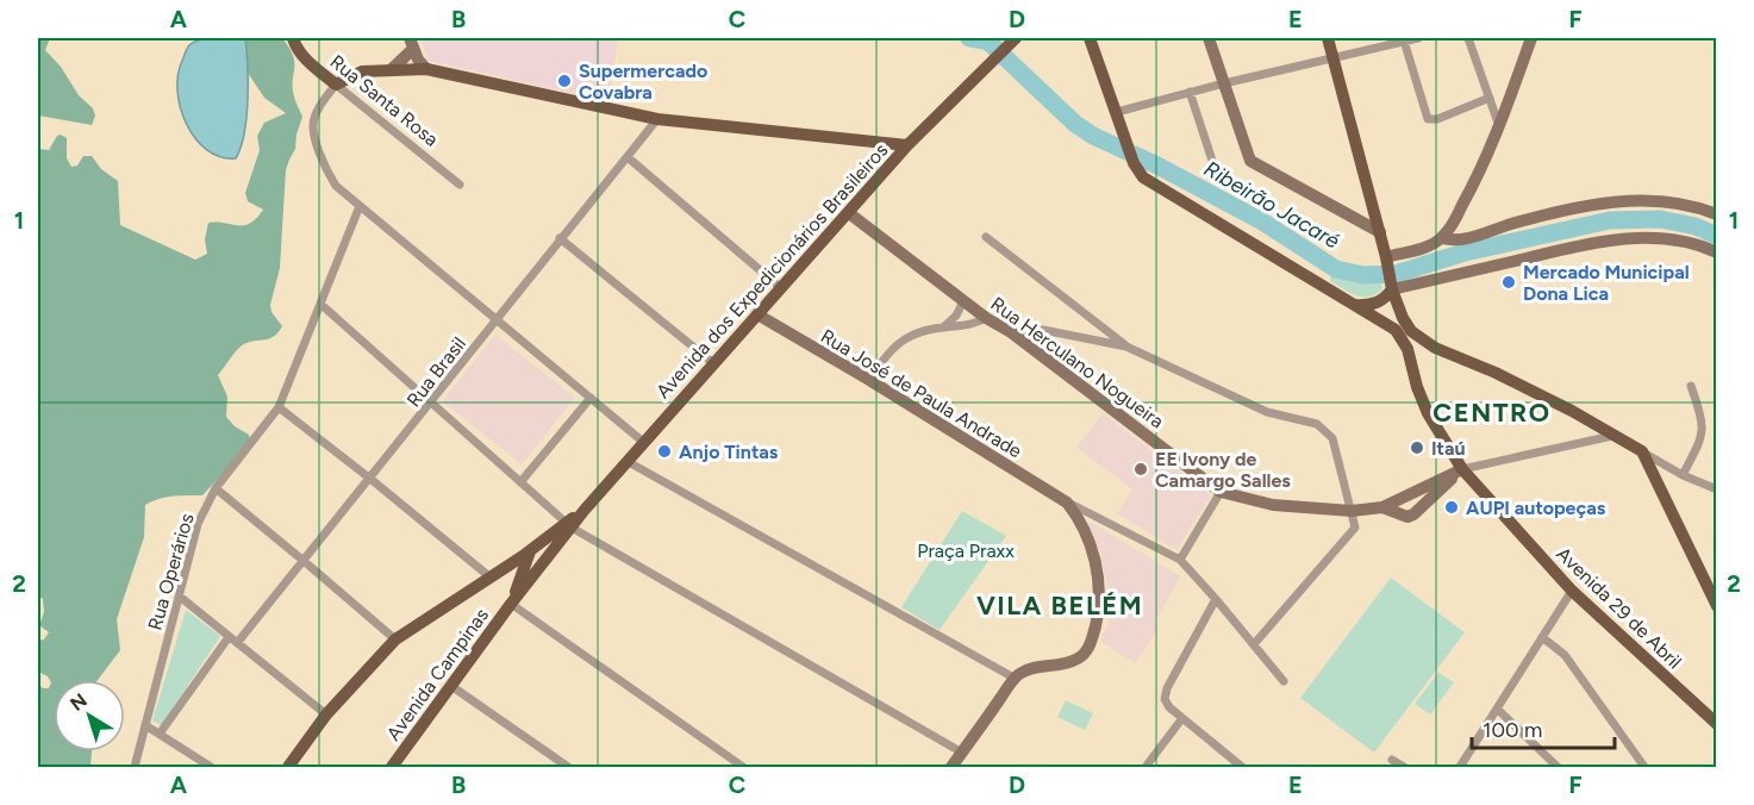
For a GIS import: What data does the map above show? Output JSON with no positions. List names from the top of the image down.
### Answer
{
  "streets": {
    "main road": [
      "Rua Santa Rosa",
      "Avenida dos Expedicionários Brasileiros",
      "Rua Herculano Nogueira",
      "Rua José de Paula Andrade",
      "Avenida 29 de Abril",
      "Avenida Campinas"
    ],
    "street": ["Rua Brasil", "Rua Operários"]
  },
  "crossings": [
    ["Avenida dos Expedicionários Brasileiros", "Rua Herculano Nogueira"],
    ["Avenida dos Expedicionários Brasileiros", "Rua José de Paula Andrade"],
    ["Avenida dos Expedicionários Brasileiros", "Avenida Campinas"],
    ["Rua Herculano Nogueira", "Avenida 29 de Abril"]
  ],
  "districts": ["CENTRO", "VILA BELÉM"],
  "water": ["Ribeirão Jacaré"],
  "parks": ["Praça Praxx"],
  "places": [
    "Supermercado Covabra",
    "Mercado Municipal Dona Lica",
    "Itaú",
    "Anjo Tintas",
    "EE Ivony de Camargo Salles",
    "AUPI autopeças"
  ],
  "scale_bar": "100 m",
  "north": "top left",
  "grid": {
    "columns": [
      "A",
      "B",
      "C",
      "D",
      "E",
      "F"
    ],
    "rows": ["1", "2"]
  }
}
